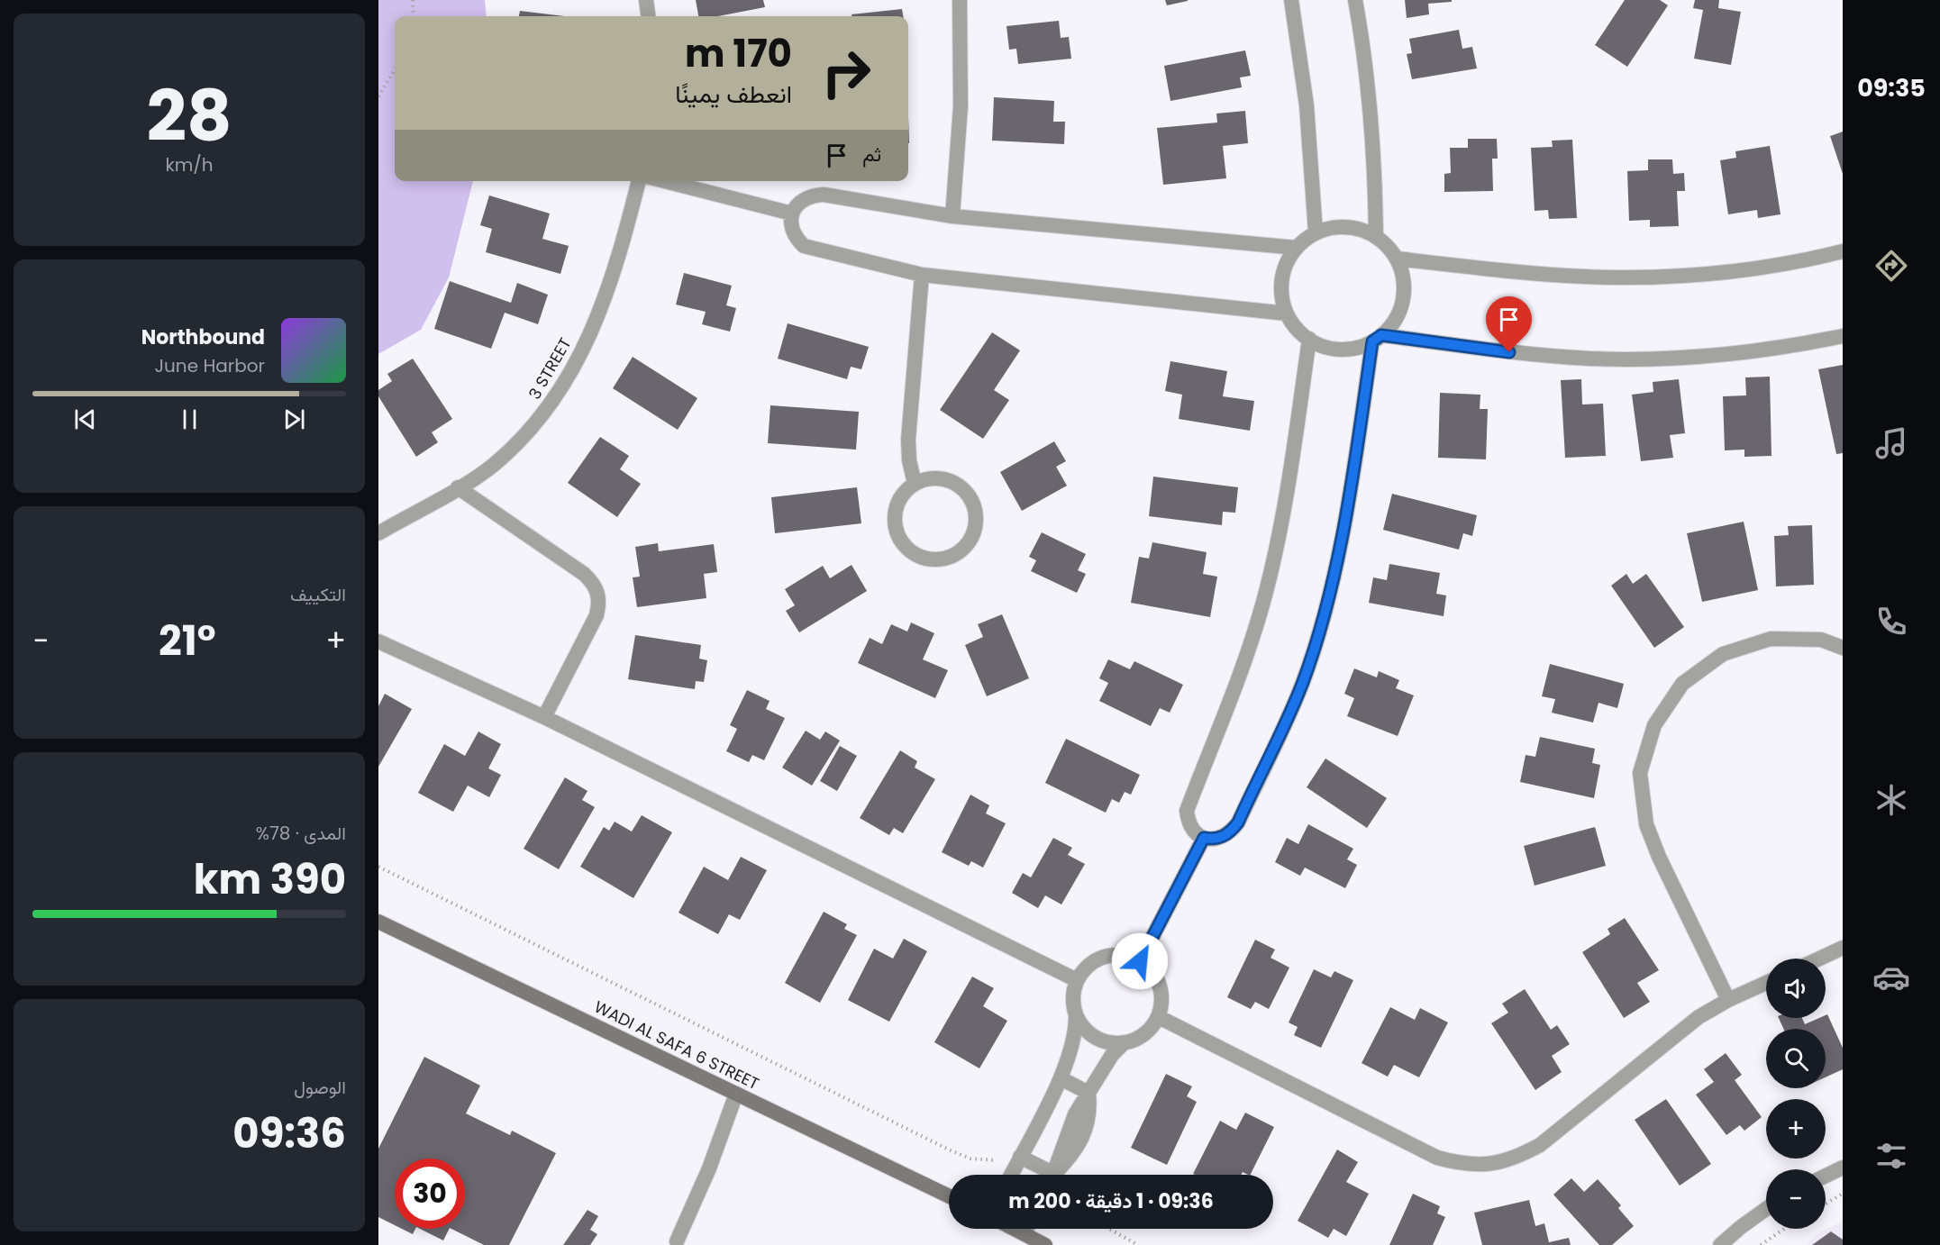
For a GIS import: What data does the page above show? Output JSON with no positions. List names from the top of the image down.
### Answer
{
  "streets": {
    "main road": ["WADI AL SAFA 6 STREET"],
    "street": ["3 STREET"]
  },
  "page": {
    "tabs": "09:35",
    "tile": [
      ["28", "km/h"],
      "التكييف",
      ["المدى · 78%", "390 km"],
      ["الوصول", "09:36"]
    ],
    "turn": ["170 m", "انعطف يمينًا"],
    "then": "ثم",
    "song": ["Northbound", "June Harbor"],
    "heat": ["−", "21°", "+"],
    "map_buttons": ["+", "−"],
    "limit": "30",
    "trip": "09:36 · 1 دقيقة · 200 m"
  }
}
